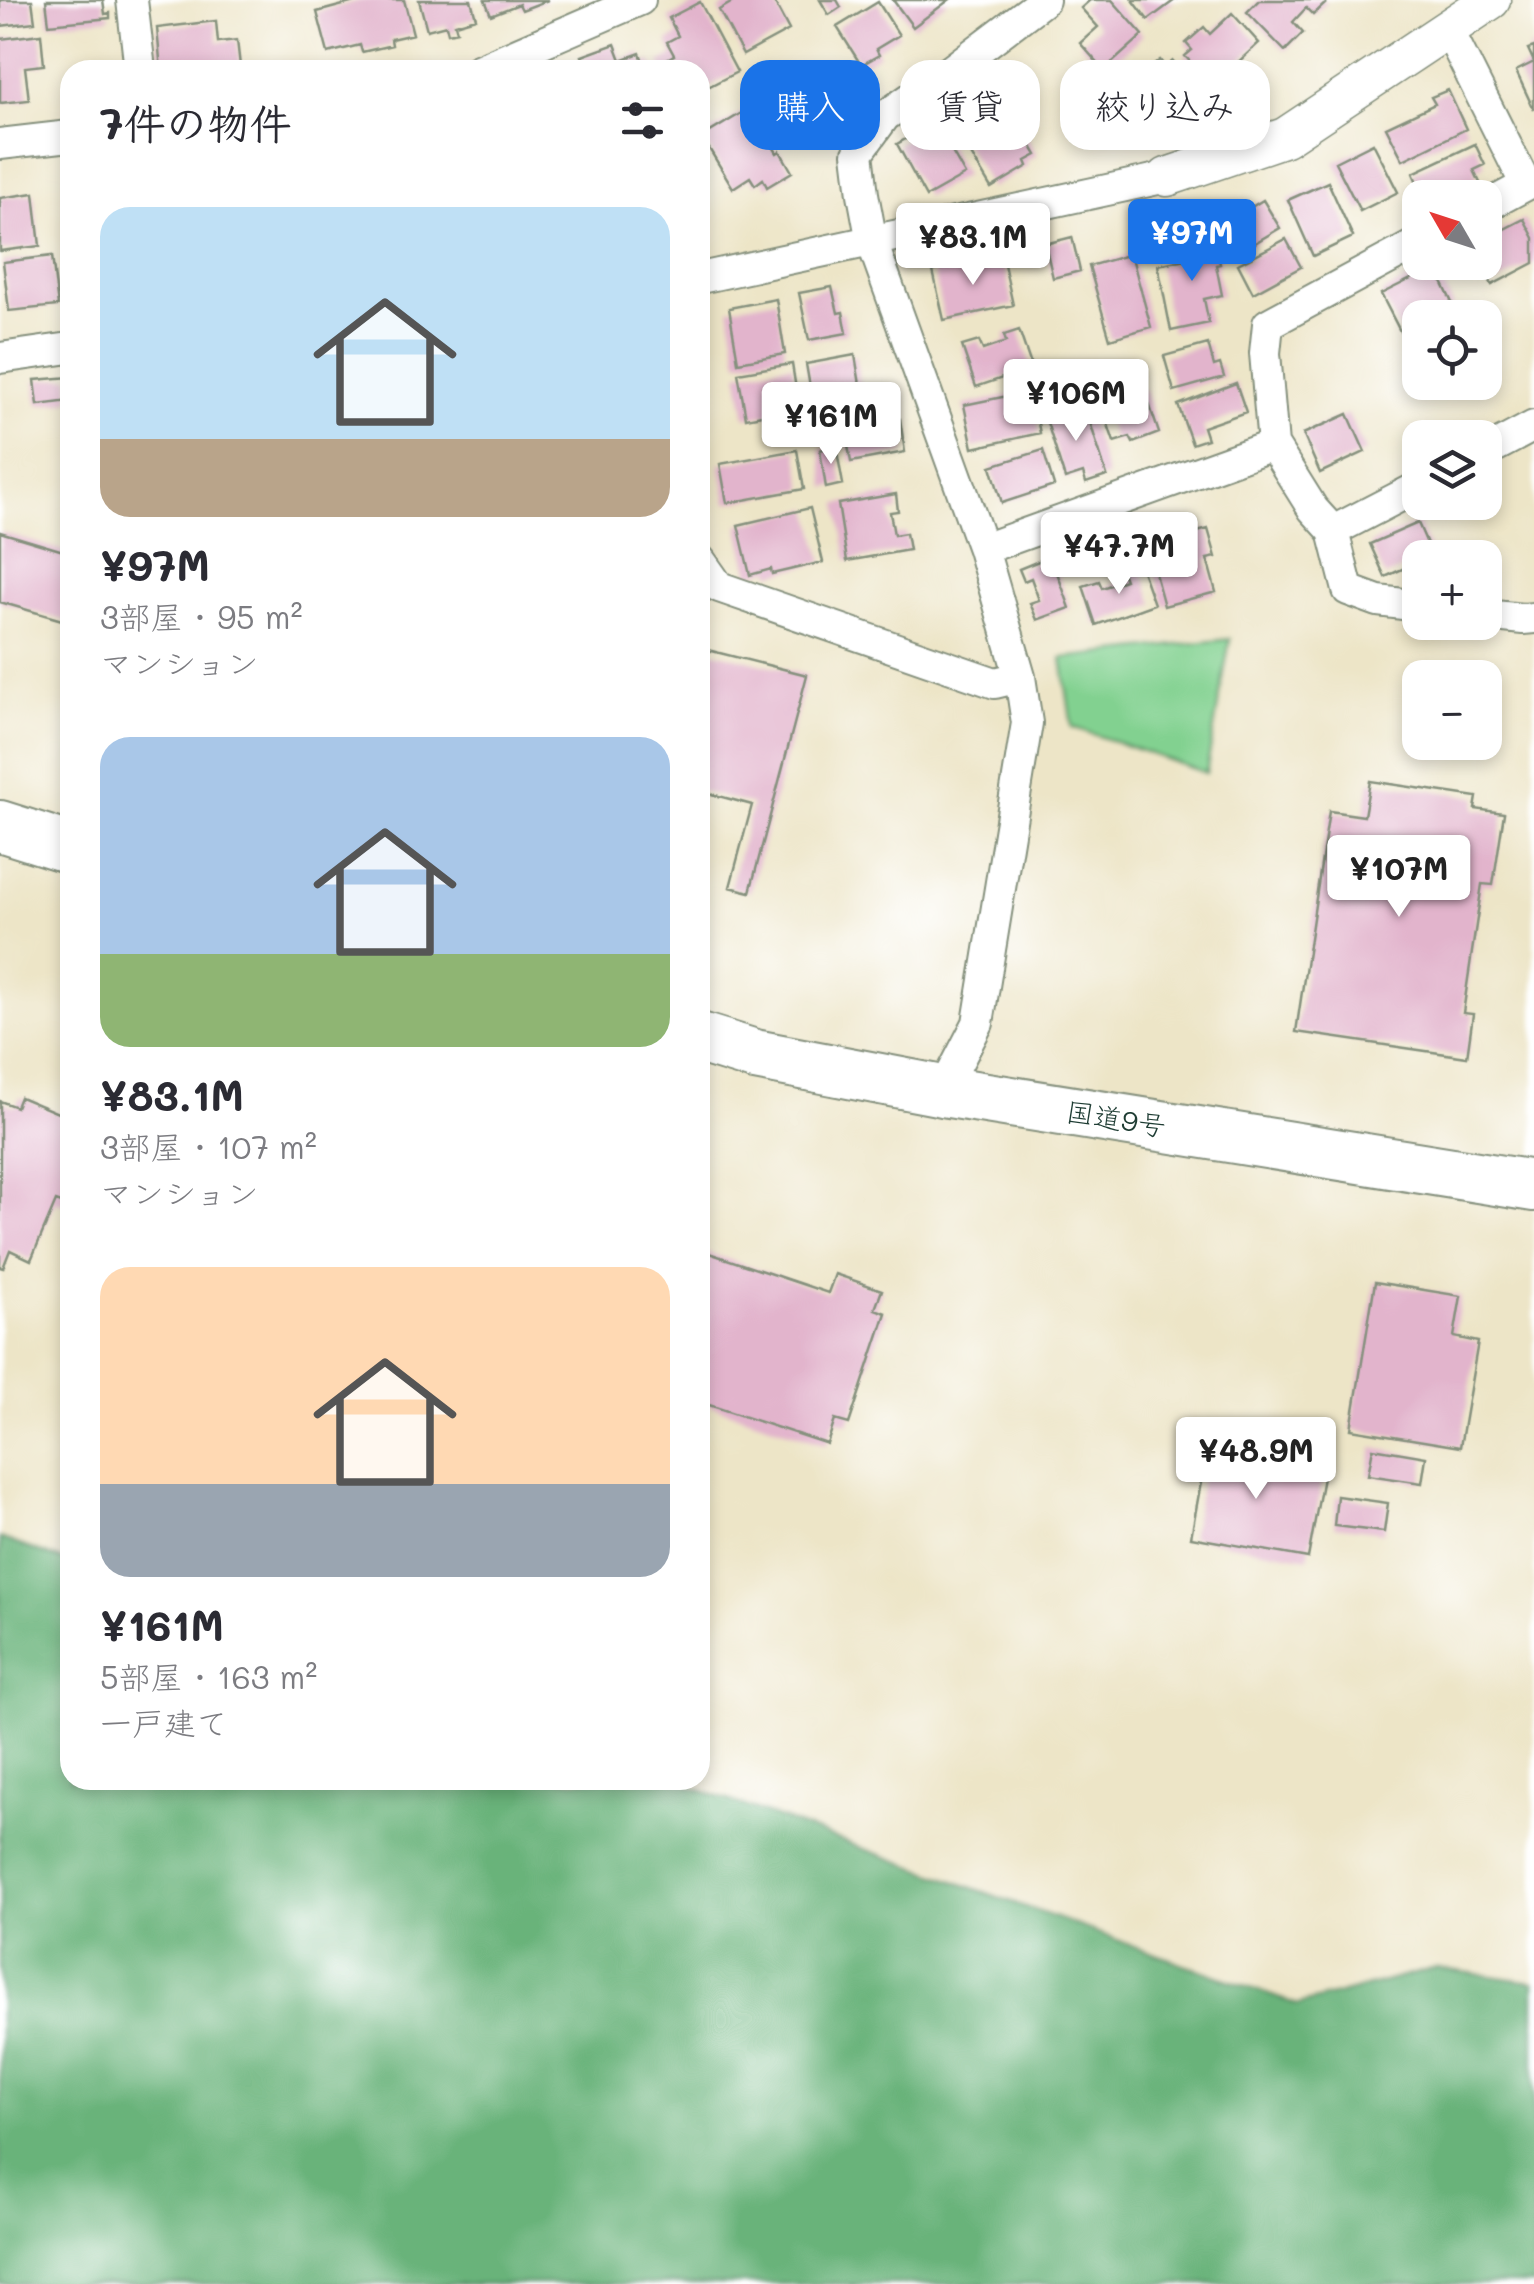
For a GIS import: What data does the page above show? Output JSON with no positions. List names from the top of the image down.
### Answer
{
  "streets": {
    "highway": ["国道9号"]
  },
  "north": "top left",
  "page": {
    "chip": ["購入", "賃貸", "絞り込み"],
    "heading": "7件の物件",
    "map_buttons": ["+", "−"],
    "list": [
      {
        "name": "¥97M",
        "note": "3部屋 · 95 m² · マンション"
      },
      {
        "name": "¥83.1M",
        "note": "3部屋 · 107 m² · マンション"
      },
      {
        "name": "¥161M",
        "note": "5部屋 · 163 m² · 一戸建て"
      }
    ],
    "price": [
      "¥97M",
      "¥83.1M",
      "¥106M",
      "¥161M",
      "¥47.7M",
      "¥107M",
      "¥48.9M"
    ]
  }
}
